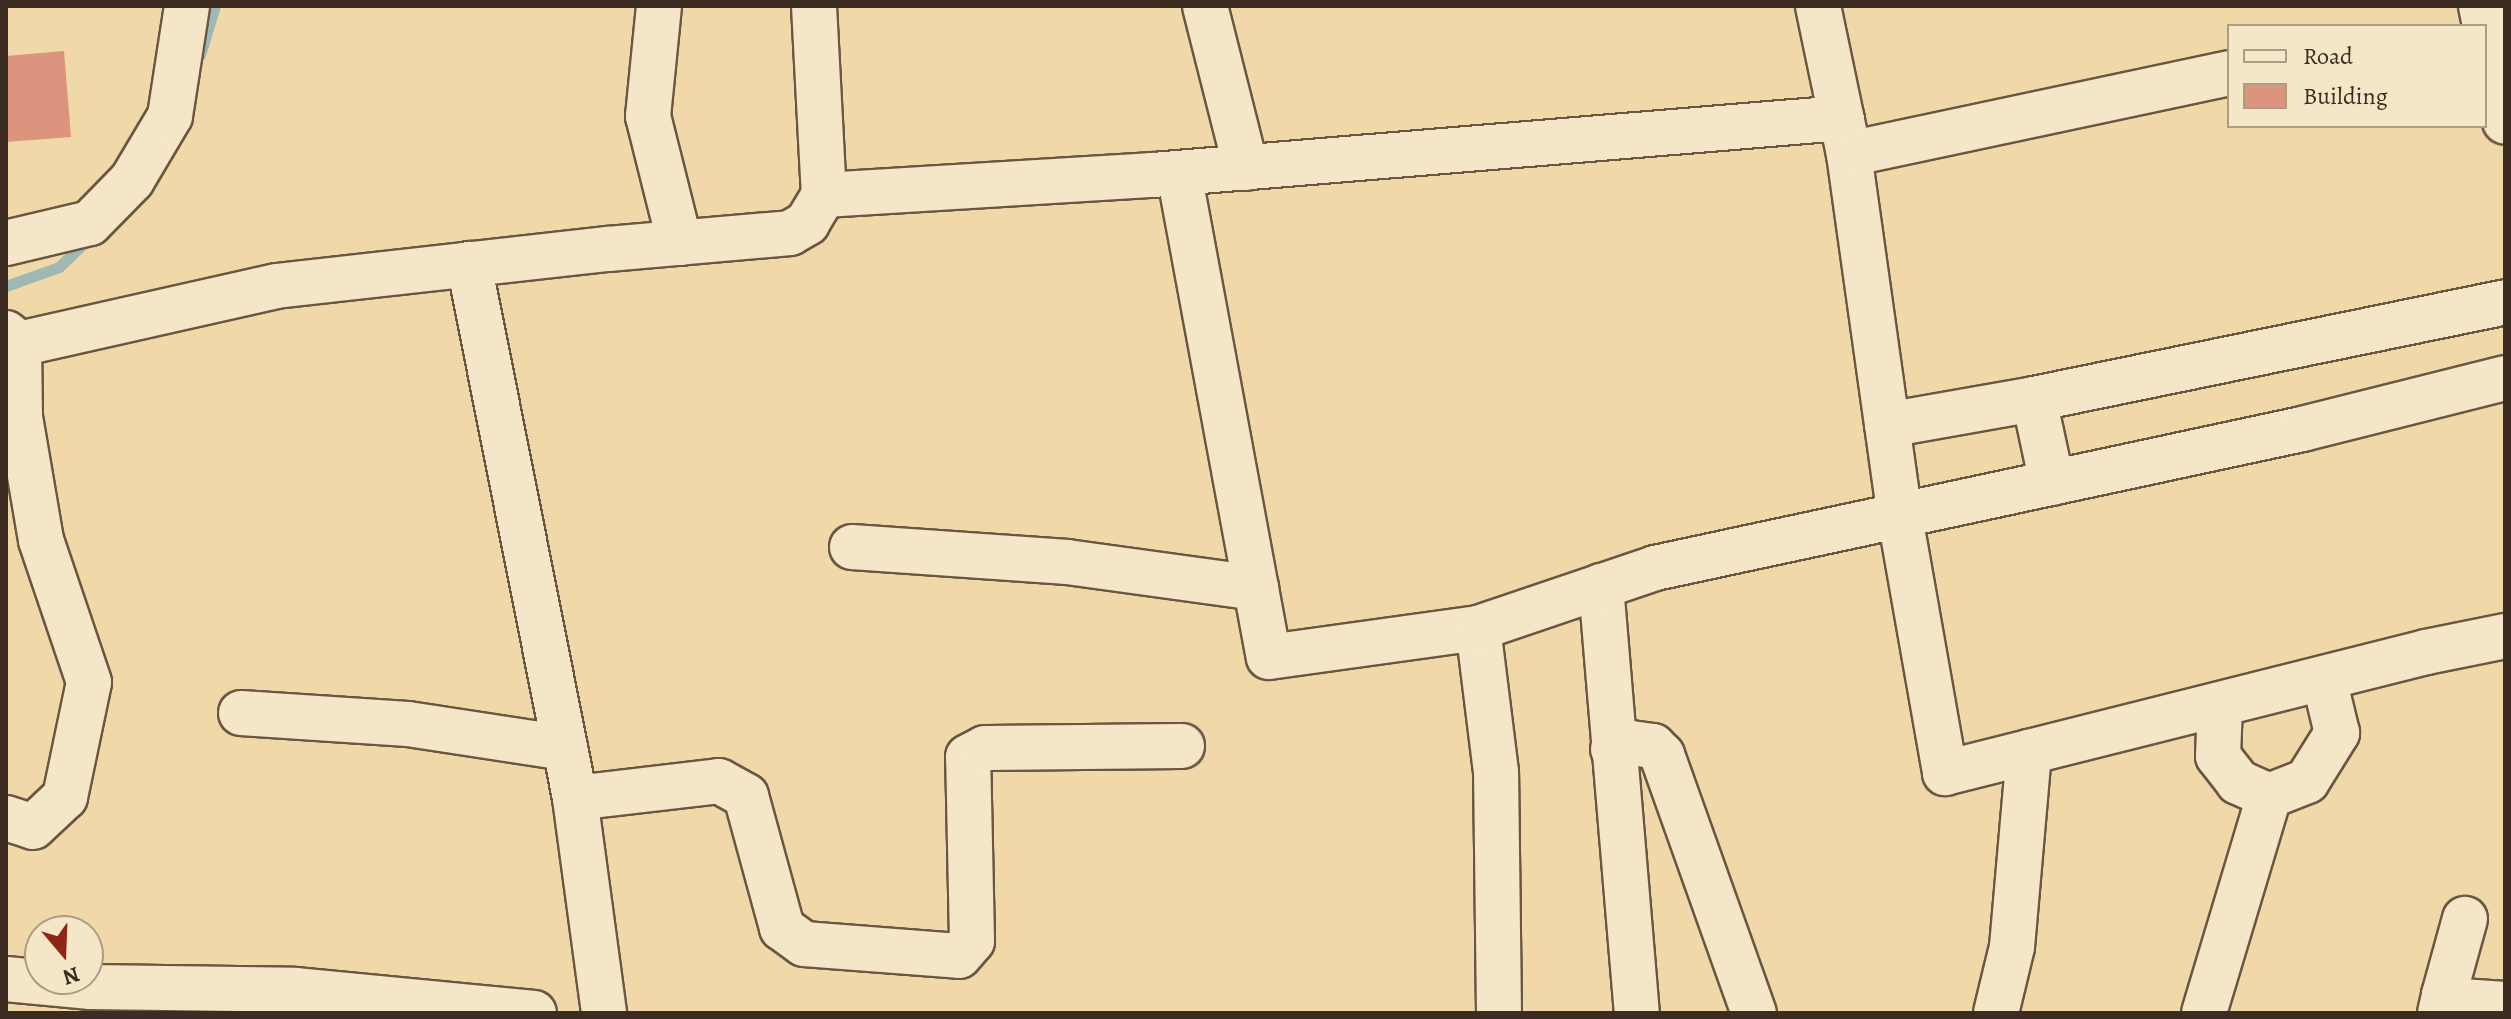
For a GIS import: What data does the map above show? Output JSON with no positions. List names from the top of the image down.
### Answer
{
  "legend": ["Road", "Building"],
  "north": "bottom"
}
